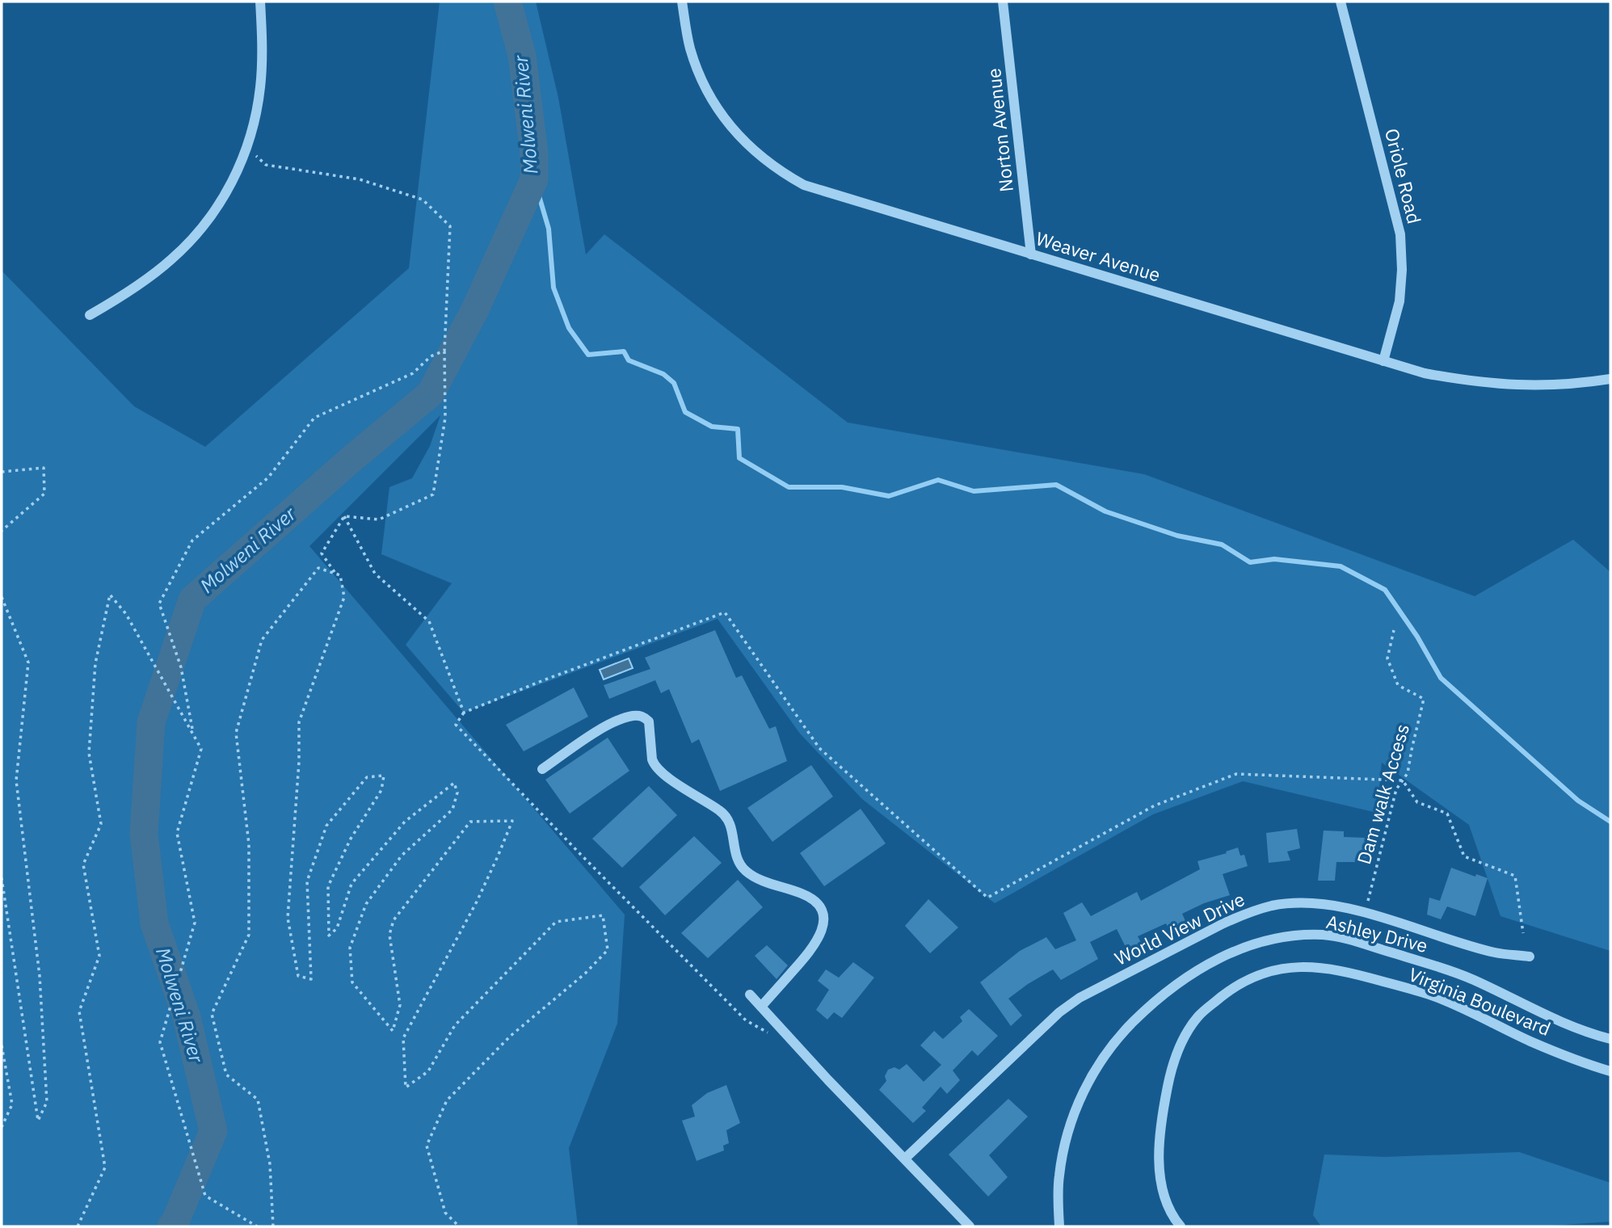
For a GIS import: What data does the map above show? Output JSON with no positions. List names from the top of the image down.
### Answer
{
  "streets": {
    "street": [
      "Norton Avenue",
      "Oriole Road",
      "Weaver Avenue",
      "World View Drive",
      "Ashley Drive",
      "Virginia Boulevard"
    ],
    "path": ["Dam walk Access"]
  },
  "crossings": [
    ["Norton Avenue", "Weaver Avenue"],
    ["Oriole Road", "Weaver Avenue"],
    ["Dam walk Access", "World View Drive"]
  ],
  "water": ["Molweni River"]
}
